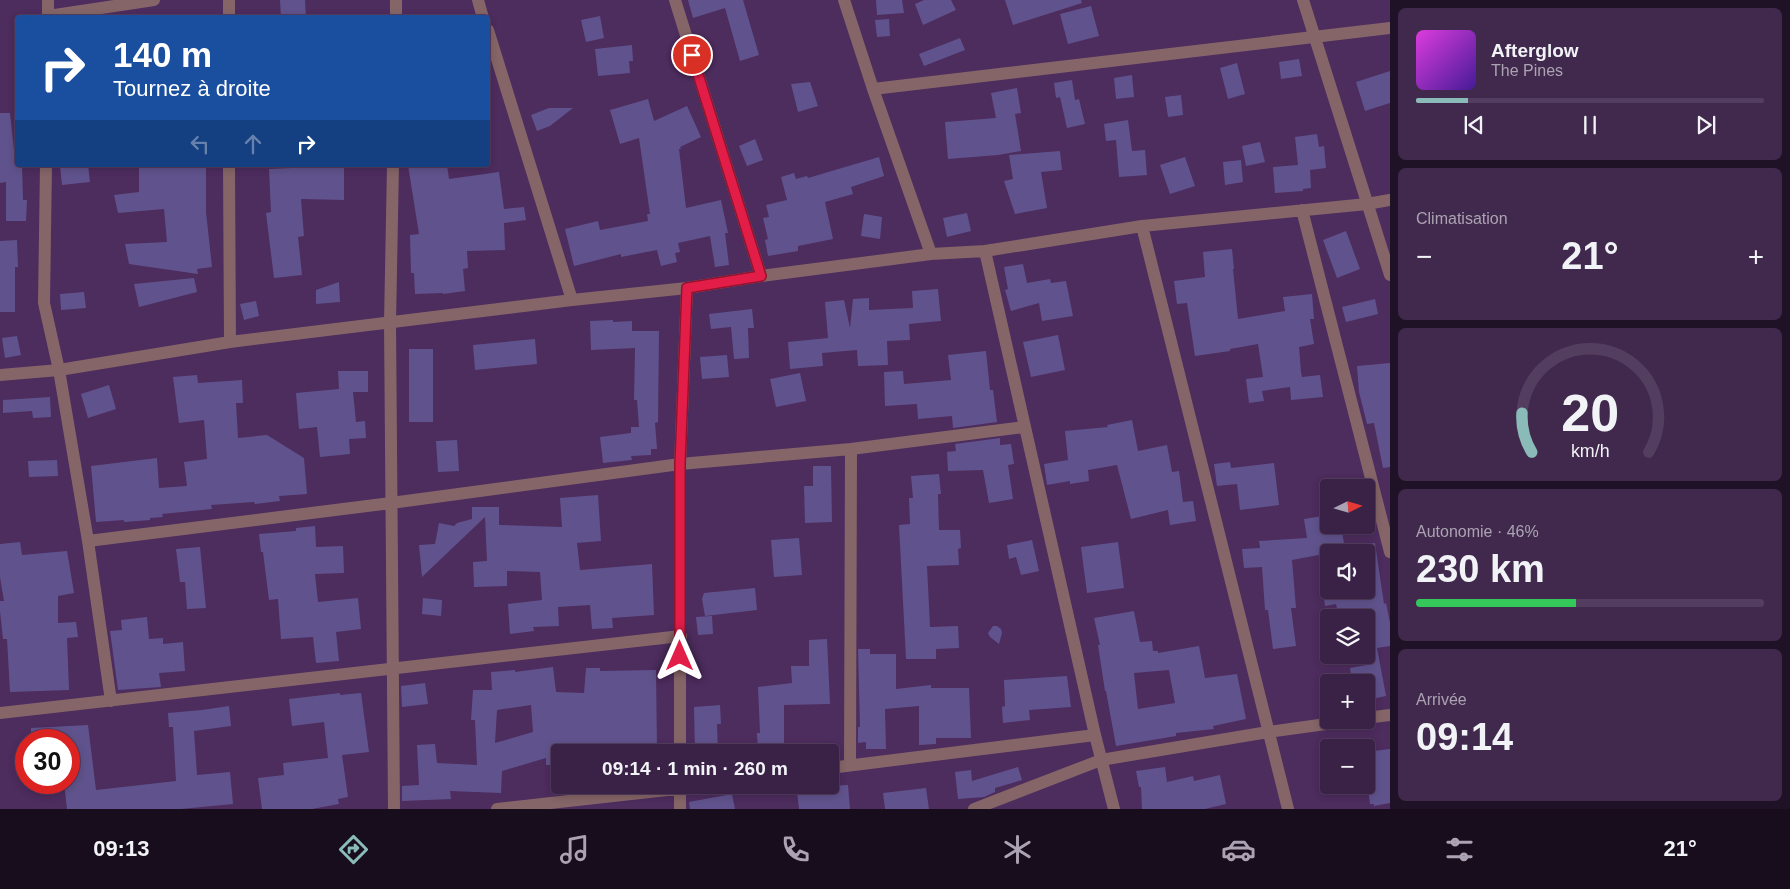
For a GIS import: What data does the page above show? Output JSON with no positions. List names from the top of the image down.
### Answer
{
  "north": "right",
  "page": {
    "turn": ["140 m", "Tournez à droite"],
    "song": ["Afterglow", "The Pines"],
    "tile": [
      "Climatisation",
      ["Autonomie · 46%", "230 km"],
      ["Arrivée", "09:14"]
    ],
    "heat": ["−", "21°", "+"],
    "map_buttons": ["+", "−"],
    "limit": "30",
    "trip": "09:14 · 1 min · 260 m",
    "tabs": ["09:13", "21°"],
    "gauge": ["20", "km/h"]
  }
}
